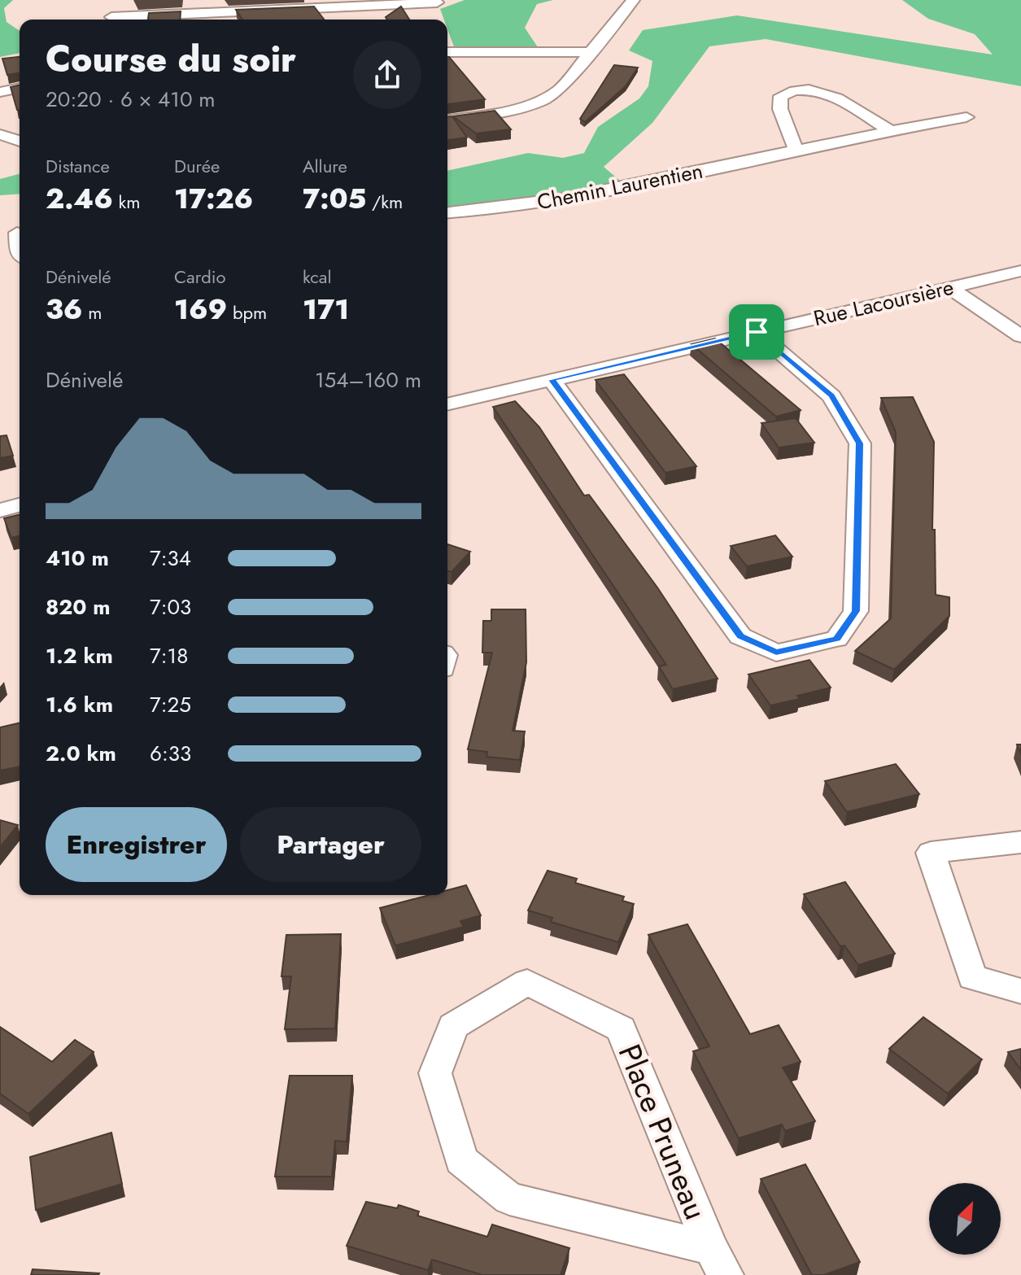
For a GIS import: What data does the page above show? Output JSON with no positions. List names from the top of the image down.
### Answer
{
  "streets": {
    "street": ["Chemin Laurentien", "Rue Lacoursière", "Place Pruneau"]
  },
  "north": "top right",
  "page": {
    "heading": ["Course du soir", "20:20 · 6 × 410 m"],
    "stats": [
      ["Distance", "2.46 km"],
      ["Durée", "17:26"],
      ["Allure", "7:05 /km"],
      ["Dénivelé", "36 m"],
      ["Cardio", "169 bpm"],
      ["kcal", "171"]
    ],
    "chart": ["Dénivelé", "154–160 m"],
    "list": [
      {
        "name": "410 m",
        "note": "7:34"
      },
      {
        "name": "820 m",
        "note": "7:03"
      },
      {
        "name": "1.2 km",
        "note": "7:18"
      },
      {
        "name": "1.6 km",
        "note": "7:25"
      },
      {
        "name": "2.0 km",
        "note": "6:33"
      }
    ],
    "buttons": ["Enregistrer", "Partager"]
  }
}
